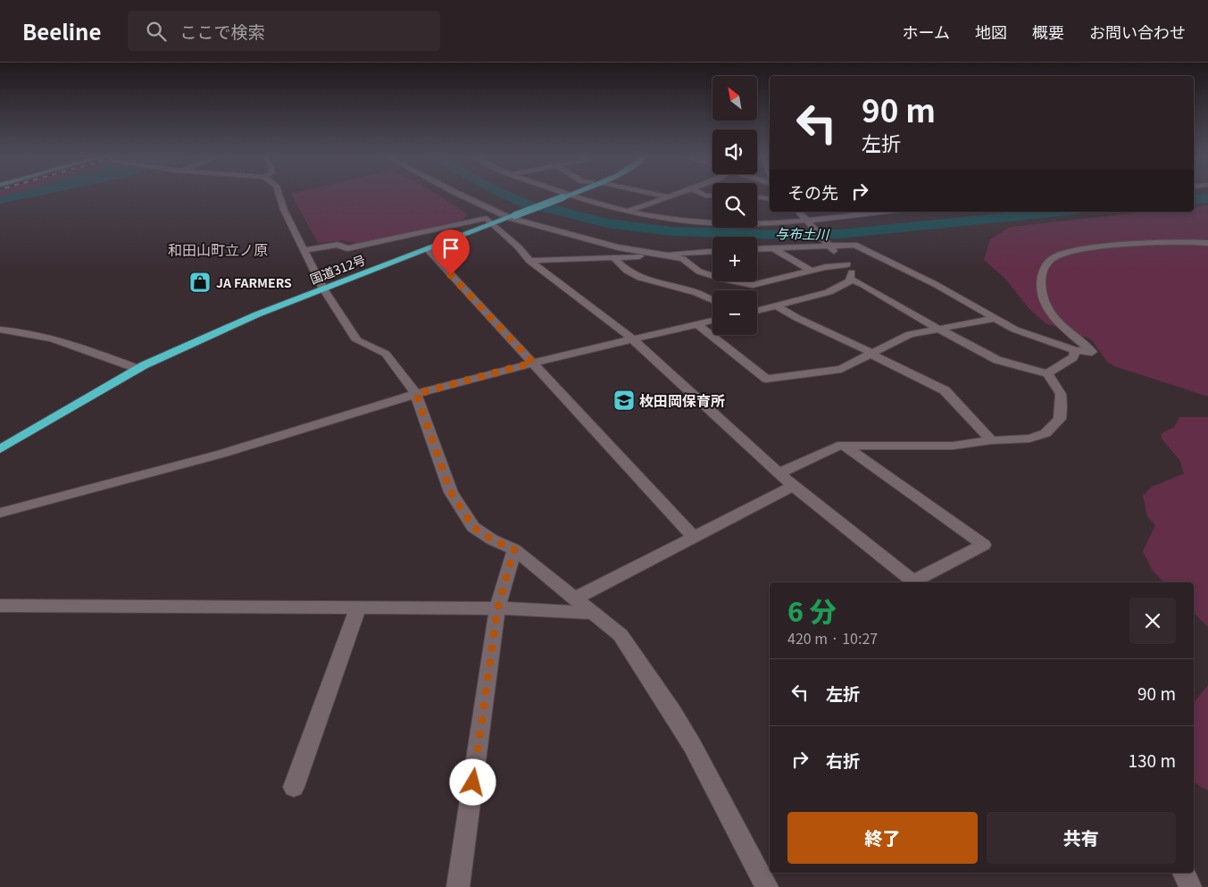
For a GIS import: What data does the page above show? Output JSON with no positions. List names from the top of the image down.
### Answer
{
  "streets": {
    "highway": ["国道312号"]
  },
  "districts": ["和田山町立ノ原"],
  "water": ["与布土川"],
  "places": {
    "shop": ["JA FARMERS"],
    "school or university": ["枚田岡保育所"]
  },
  "north": "top left",
  "page": {
    "header": "Beeline",
    "search": "ここで検索",
    "nav": [
      "ホーム",
      "地図",
      "概要",
      "お問い合わせ"
    ],
    "map_buttons": ["+", "−"],
    "turn": ["90 m", "左折"],
    "then": "その先",
    "heading": ["6 分", "420 m · 10:27"],
    "list": [
      {
        "name": "左折",
        "value": "90 m"
      },
      {
        "name": "右折",
        "value": "130 m"
      }
    ],
    "buttons": ["終了", "共有"]
  }
}
